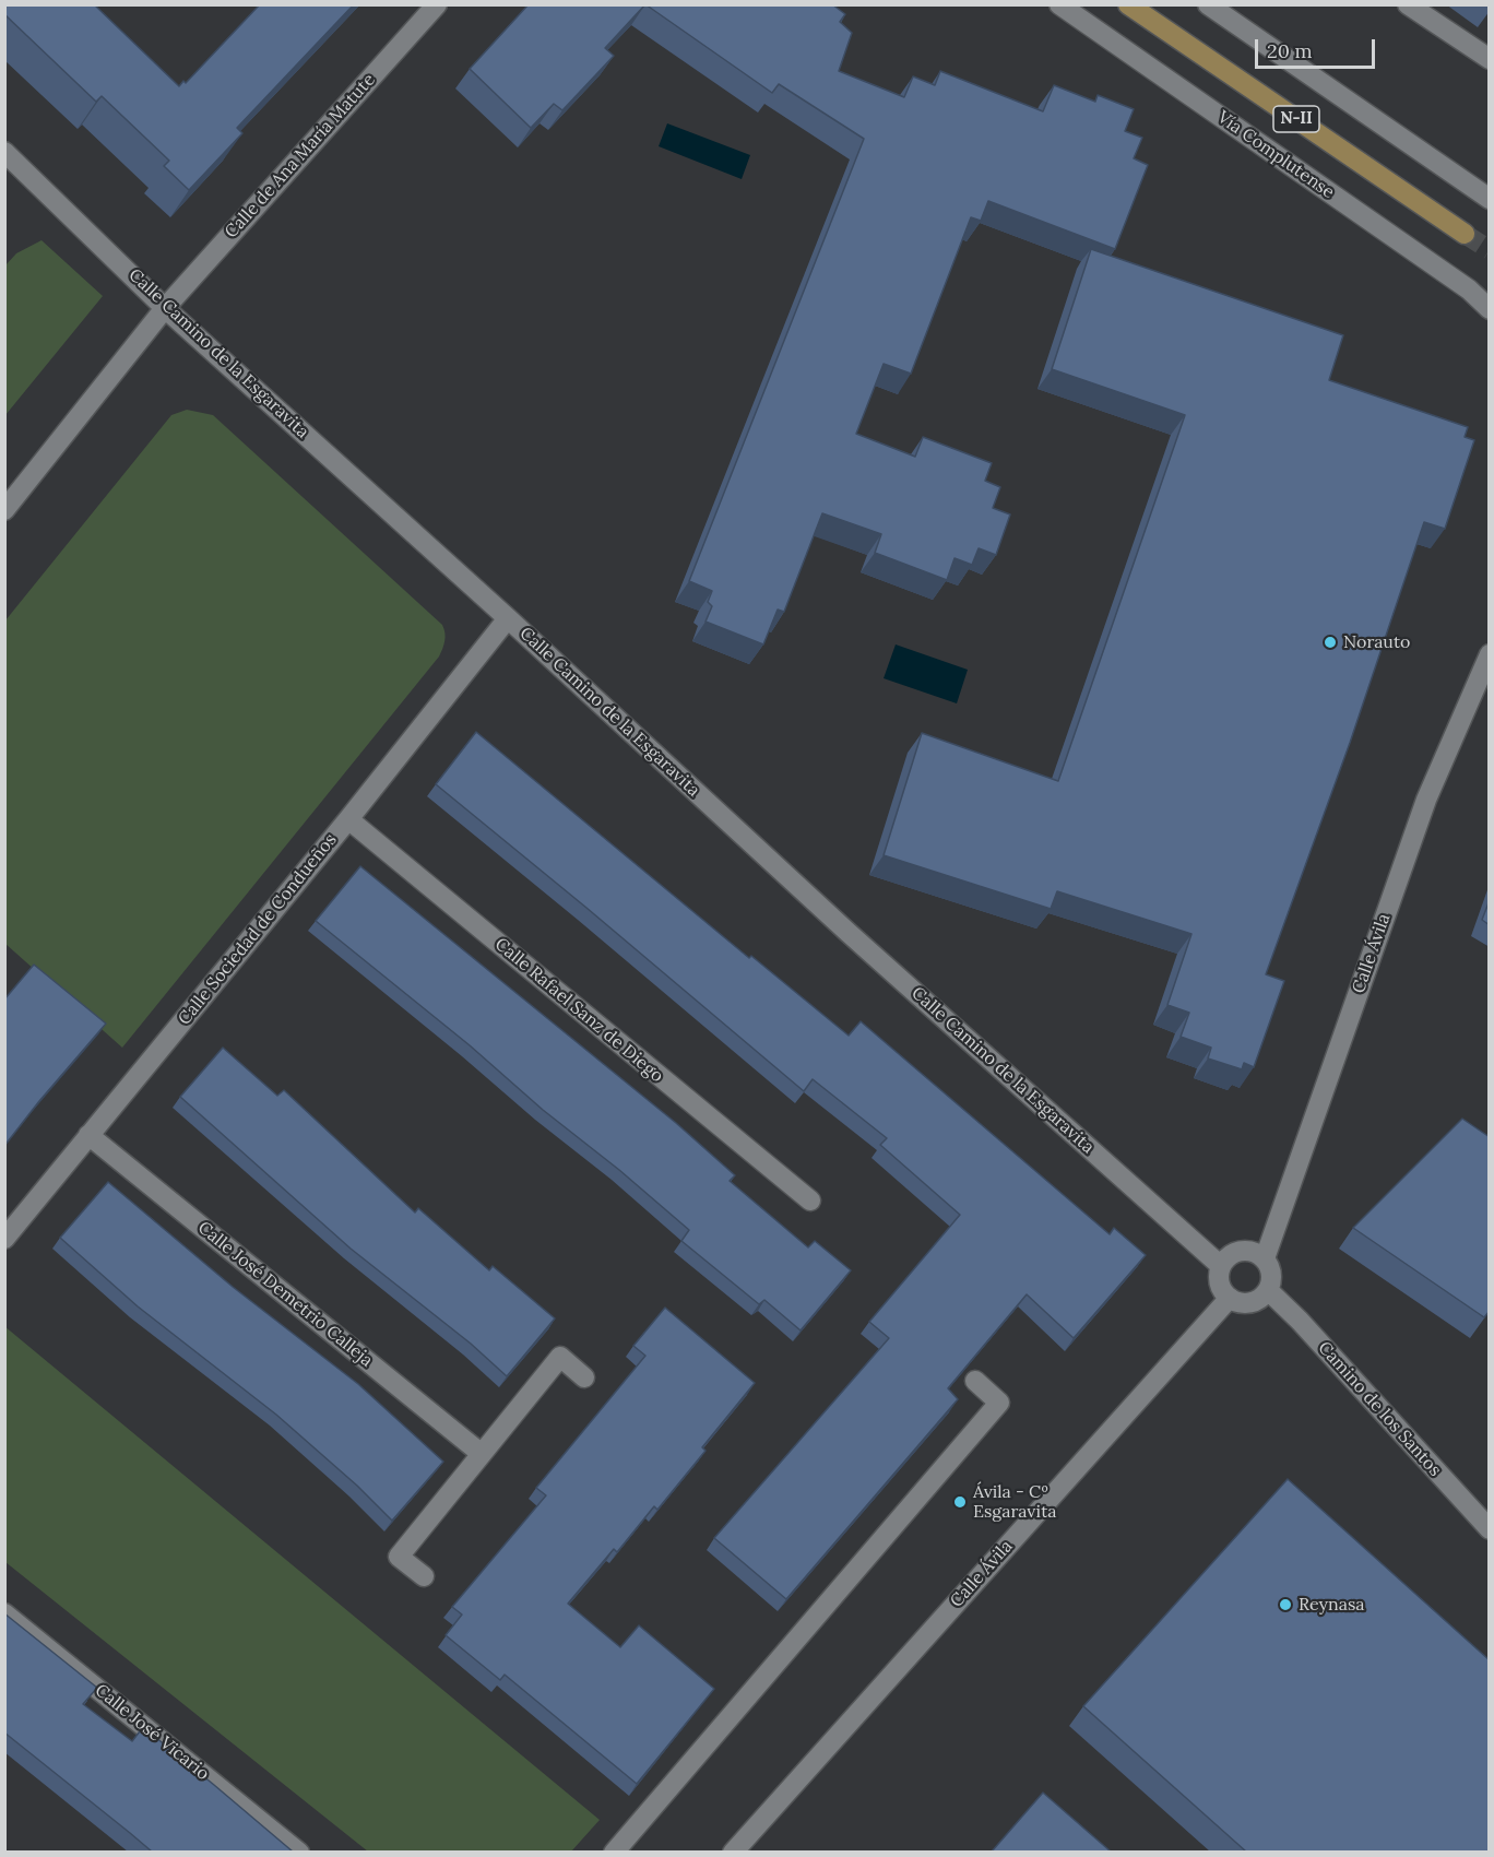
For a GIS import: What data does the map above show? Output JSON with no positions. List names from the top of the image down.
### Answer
{
  "streets": {
    "main road": ["N-II"],
    "street": [
      "Vía Complutense",
      "Calle de Ana María Matute",
      "Calle Camino de la Esgaravita",
      "Calle Sociedad de Condueños",
      "Calle Ávila",
      "Calle Rafael Sanz de Diego",
      "Calle José Demetrio Calleja",
      "Camino de los Santos",
      "Calle José Vicario"
    ]
  },
  "crossings": [
    ["Calle de Ana María Matute", "Calle Camino de la Esgaravita"],
    ["Calle Camino de la Esgaravita", "Calle Sociedad de Condueños"],
    ["Calle Camino de la Esgaravita", "Calle Ávila"],
    ["Calle Camino de la Esgaravita", "Camino de los Santos"],
    ["Calle Sociedad de Condueños", "Calle Rafael Sanz de Diego"],
    ["Calle Sociedad de Condueños", "Calle José Demetrio Calleja"],
    ["Calle Ávila", "Camino de los Santos"]
  ],
  "places": ["Norauto", "Ávila - Cº Esgaravita", "Reynasa"],
  "scale_bar": "20 m"
}
